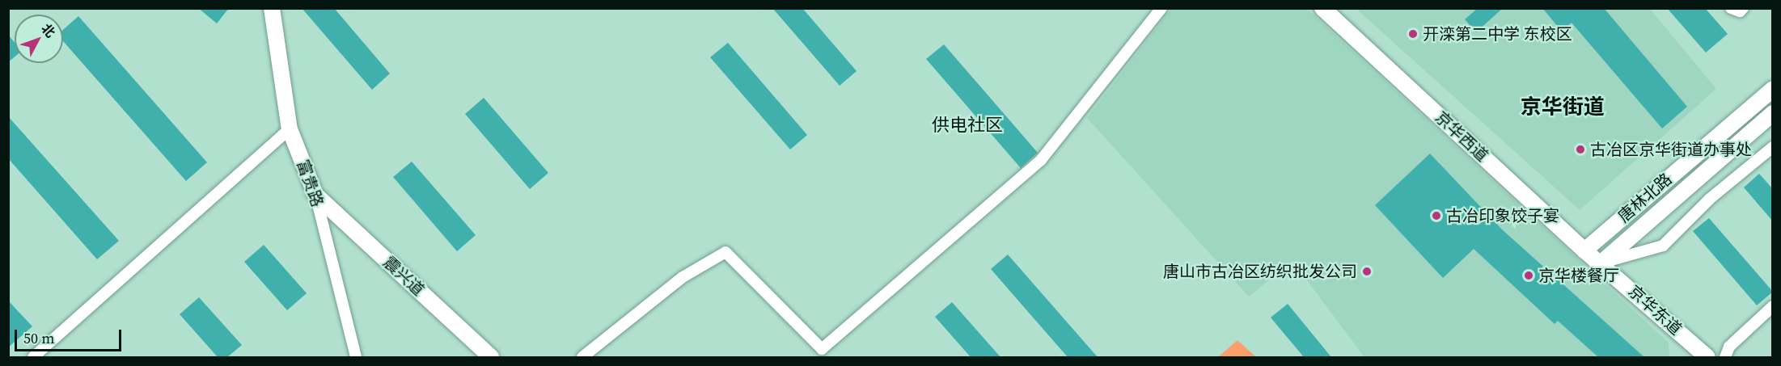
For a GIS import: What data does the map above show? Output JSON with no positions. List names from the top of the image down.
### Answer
{
  "streets": {
    "main road": [
      "京华西道",
      "富贵路",
      "唐林北路",
      "震兴道",
      "京华东道"
    ]
  },
  "crossings": [
    ["京华西道", "唐林北路"],
    ["京华西道", "京华东道"],
    ["富贵路", "震兴道"],
    ["唐林北路", "京华东道"]
  ],
  "districts": ["京华街道", "供电社区"],
  "places": [
    "开滦第二中学 东校区",
    "古冶区京华街道办事处",
    "古冶印象饺子宴",
    "唐山市古冶区纺织批发公司",
    "京华楼餐厅"
  ],
  "scale_bar": "50 m",
  "north": "top right"
}
